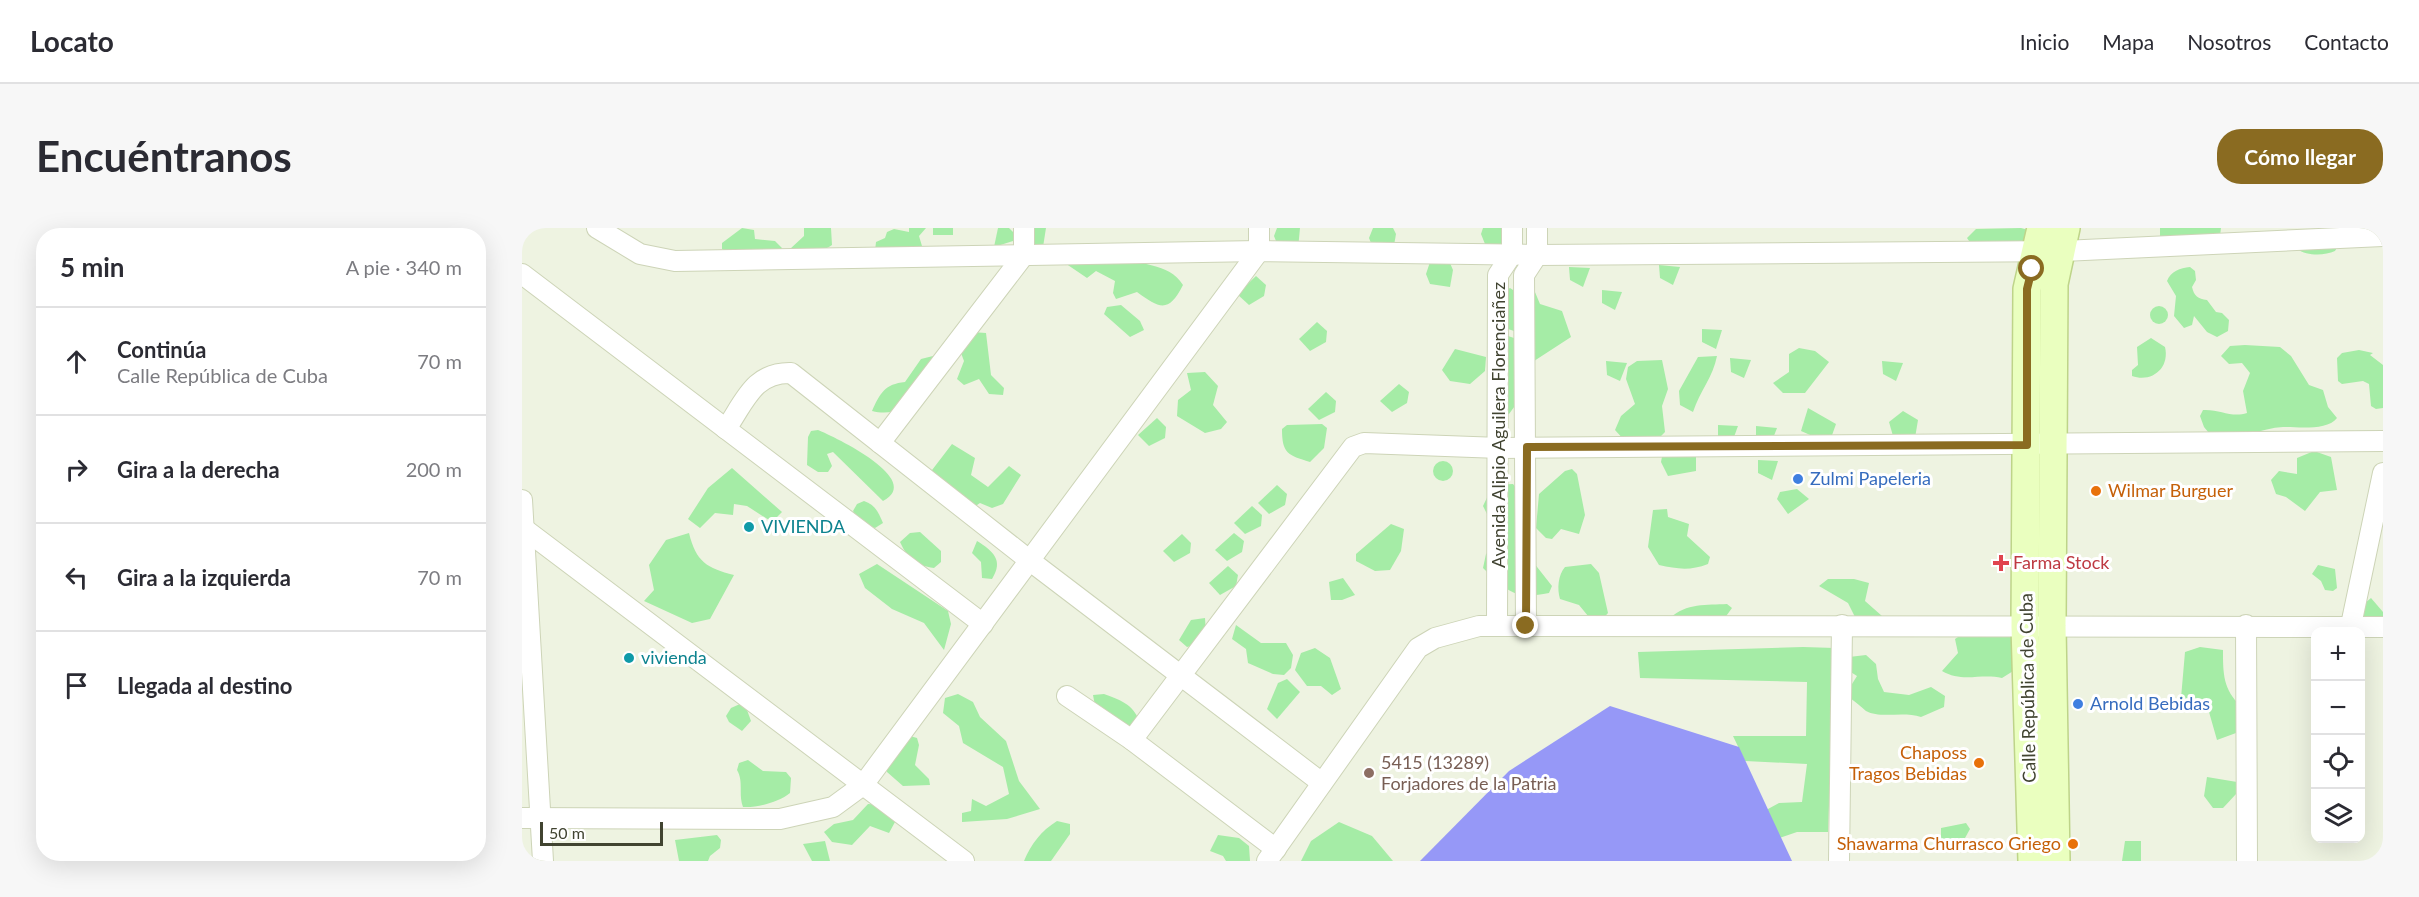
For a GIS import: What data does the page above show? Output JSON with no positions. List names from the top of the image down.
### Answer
{
  "streets": {
    "main road": ["Calle República de Cuba"],
    "street": ["Avenida Alipio Aguilera Florenciañez"]
  },
  "places": {
    "other": [
      "Zulmi Papeleria",
      "Wilmar Burguer",
      "VIVIENDA",
      "vivienda",
      "Arnold Bebidas",
      "Chaposs Tragos Bebidas",
      "5415 (13289) Forjadores de la Patria",
      "Shawarma Churrasco Griego"
    ],
    "health": ["Farma Stock"]
  },
  "scale_bar": "50 m",
  "page": {
    "header": "Locato",
    "nav": [
      "Inicio",
      "Mapa",
      "Nosotros",
      "Contacto"
    ],
    "buttons": "Cómo llegar",
    "title": "Encuéntranos",
    "heading": ["5 min", "A pie · 340 m"],
    "list": [
      ["Continúa", "Calle República de Cuba", "70 m"],
      ["Gira a la derecha", "200 m"],
      ["Gira a la izquierda", "70 m"],
      "Llegada al destino"
    ],
    "map_buttons": ["+", "−"],
    "scale": "50 m"
  }
}
